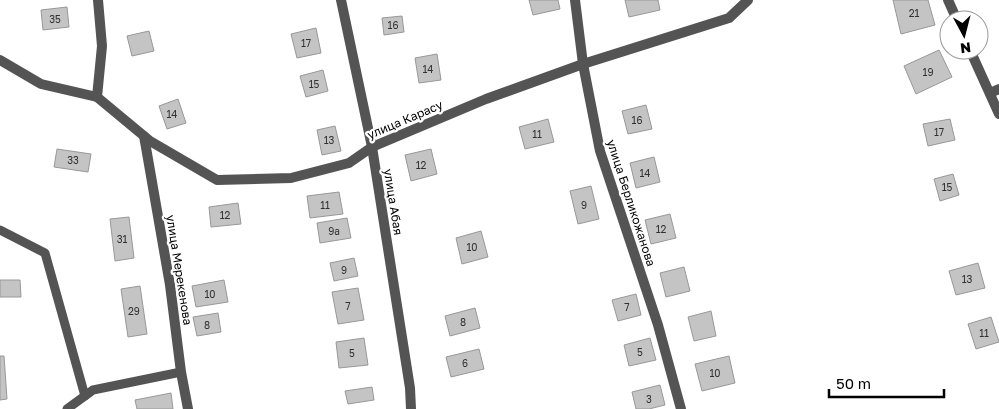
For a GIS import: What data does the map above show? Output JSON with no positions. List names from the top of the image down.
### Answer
{
  "streets": {
    "street": [
      "улица Карасу",
      "улица Абая",
      "улица Берликожанова",
      "улица Мерекенова"
    ]
  },
  "crossings": [
    ["улица Карасу", "улица Абая"],
    ["улица Карасу", "улица Берликожанова"],
    ["улица Карасу", "улица Мерекенова"]
  ],
  "house_numbers": [
    "21",
    "35",
    "16",
    "17",
    "14",
    "19",
    "15",
    "14",
    "16",
    "17",
    "11",
    "13",
    "33",
    "12",
    "14",
    "15",
    "11",
    "9",
    "12",
    "12",
    "9а",
    "31",
    "10",
    "9",
    "13",
    "10",
    "7",
    "7",
    "29",
    "8",
    "8",
    "11",
    "5",
    "5",
    "6",
    "10",
    "3"
  ],
  "scale_bar": "50 m",
  "north": "bottom"
}
